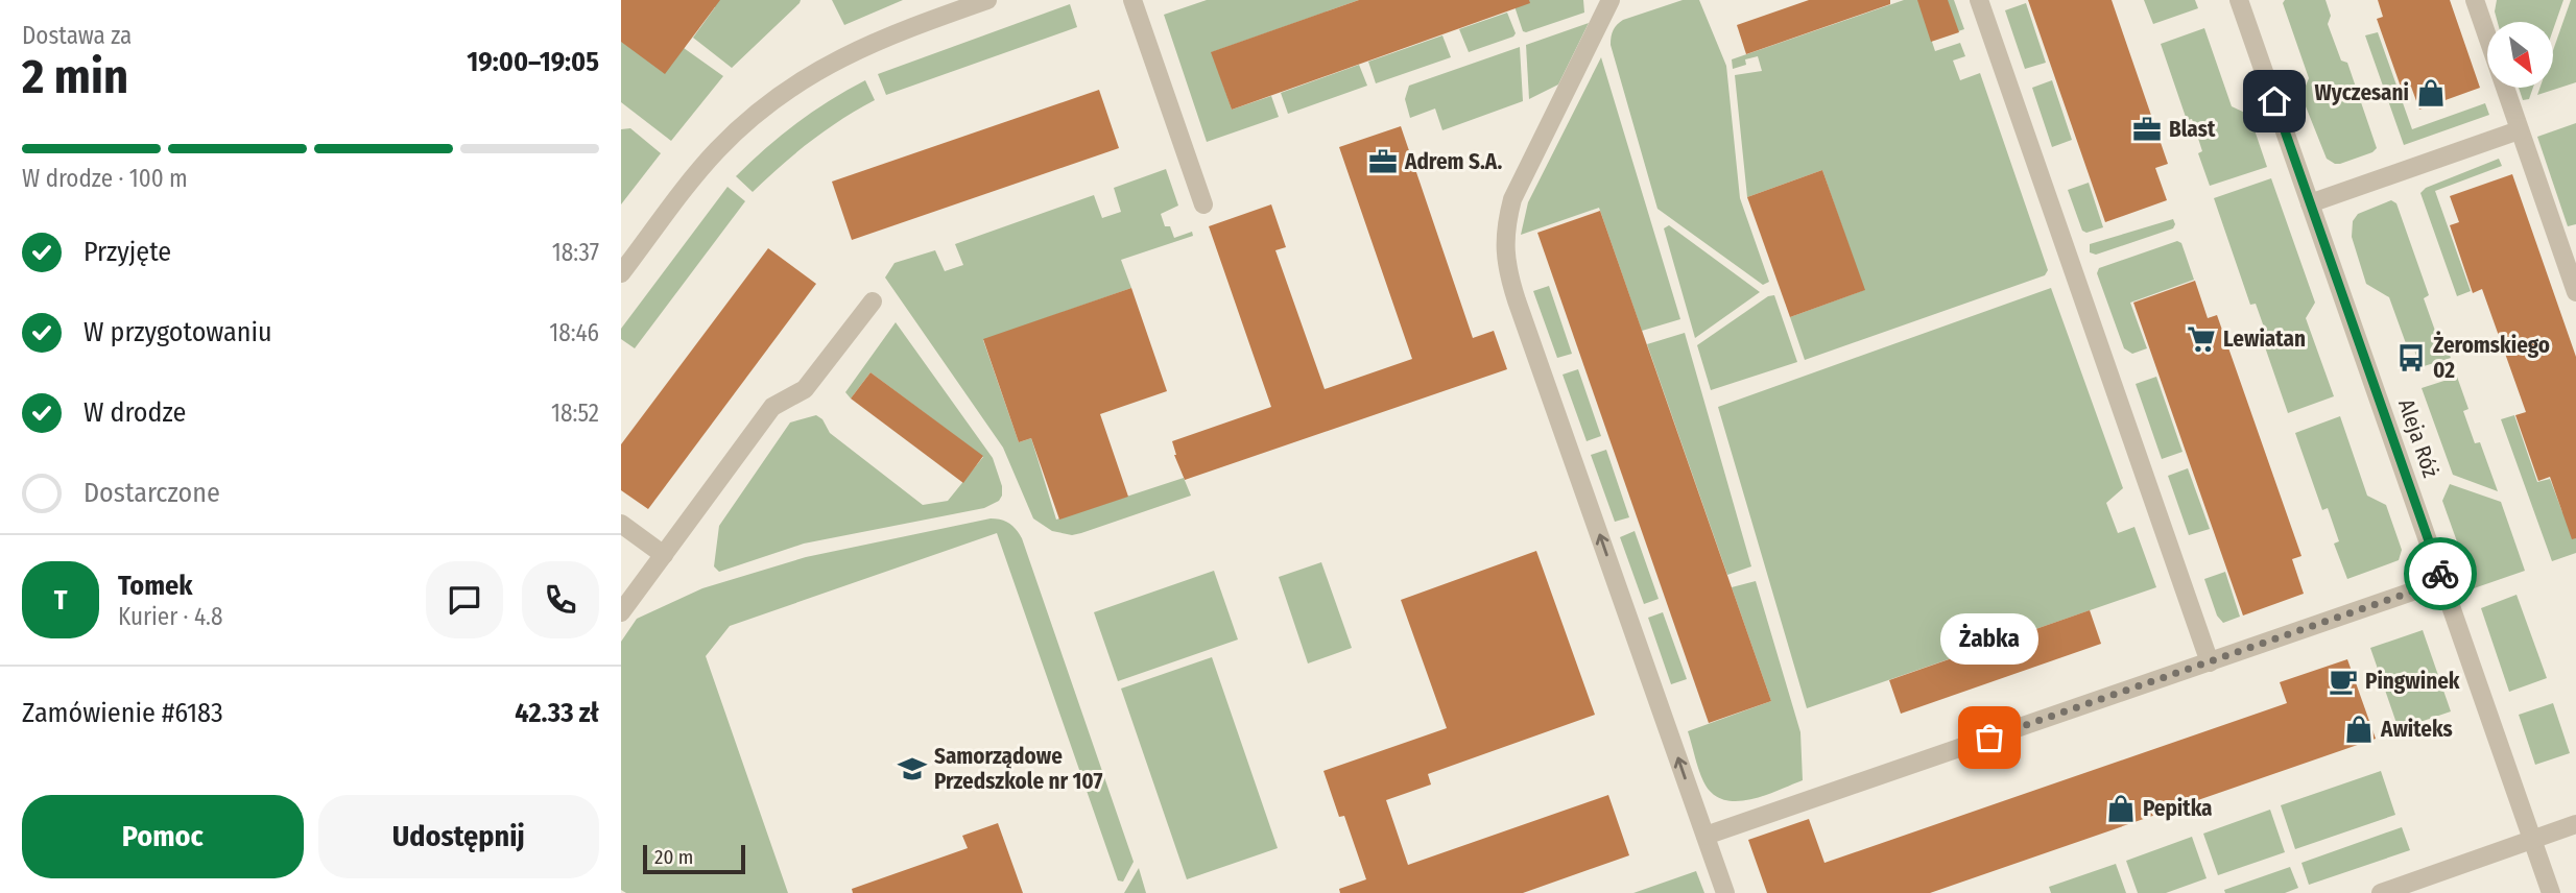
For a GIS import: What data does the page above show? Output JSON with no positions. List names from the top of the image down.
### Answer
{
  "streets": {
    "street": ["Aleja Róż"]
  },
  "places": {
    "shop": ["Wyczesani", "Awiteks", "Pepitka"],
    "office": ["Blast", "Adrem S.A."],
    "supermarket": ["Lewiatan"],
    "bus stop": ["Żeromskiego 02"],
    "cafe": ["Pingwinek"],
    "other": ["Żabka"],
    "school or university": ["Samorządowe Przedszkole nr 107"]
  },
  "scale_bar": "20 m",
  "north": "bottom right",
  "page": {
    "heading": ["2 min", "Dostawa za", "19:00–19:05"],
    "panel": [
      "Tomek",
      "Kurier · 4.8",
      "Zamówienie #6183",
      "42.33 zł"
    ],
    "bar": "W drodze · 100 m",
    "list": [
      ["Przyjęte", "18:37"],
      ["W przygotowaniu", "18:46"],
      ["W drodze", "18:52"],
      "Dostarczone"
    ],
    "round": "T",
    "bubble": "Żabka",
    "buttons": ["Pomoc", "Udostępnij"],
    "scale": "20 m"
  }
}
